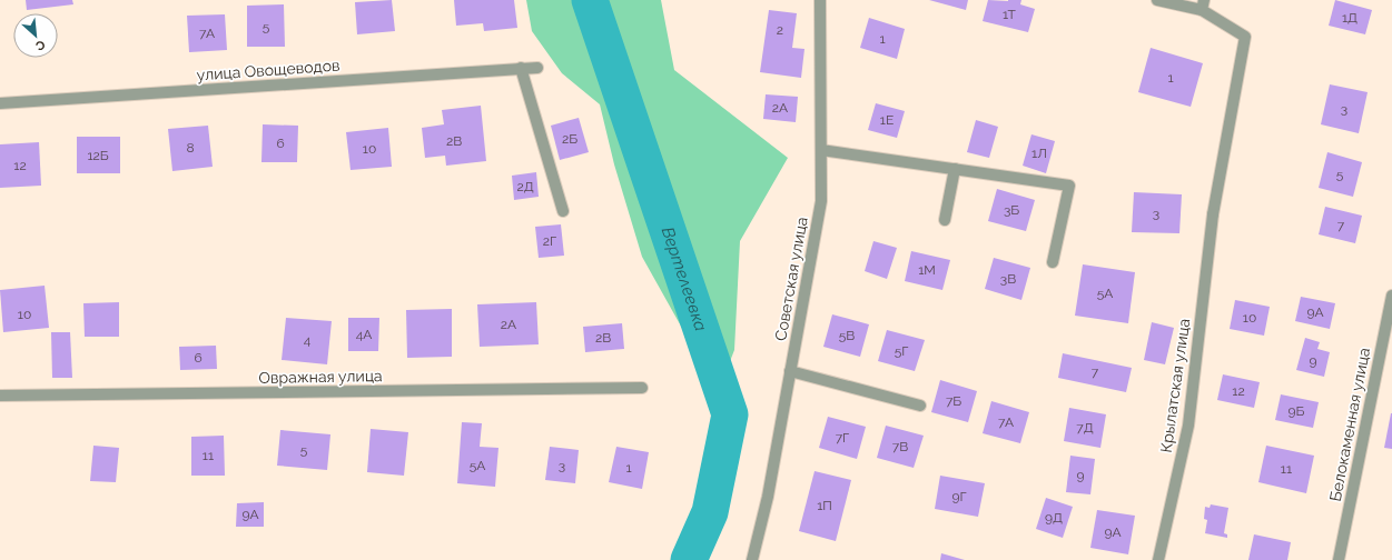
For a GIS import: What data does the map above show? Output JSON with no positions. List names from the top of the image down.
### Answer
{
  "streets": {
    "street": [
      "улица Овощеводов",
      "Советская улица",
      "Овражная улица",
      "Крылатская улица",
      "Белокаменная улица"
    ]
  },
  "water": ["Вертелеевка"],
  "house_numbers": [
    "1Т",
    "1Д",
    "5",
    "2",
    "7А",
    "1",
    "1",
    "2А",
    "3",
    "1Е",
    "2Б",
    "2В",
    "6",
    "8",
    "10",
    "1Л",
    "12Б",
    "12",
    "5",
    "2Д",
    "3Б",
    "3",
    "7",
    "2Г",
    "1М",
    "3В",
    "5А",
    "9А",
    "10",
    "10",
    "2А",
    "4А",
    "5В",
    "2В",
    "4",
    "5Г",
    "6",
    "9",
    "7",
    "12",
    "7Б",
    "9Б",
    "7А",
    "7Д",
    "7Г",
    "7В",
    "5",
    "11",
    "5А",
    "3",
    "1",
    "11",
    "9",
    "9Г",
    "1П",
    "9А",
    "9Д",
    "9А"
  ],
  "north": "bottom right"
}
